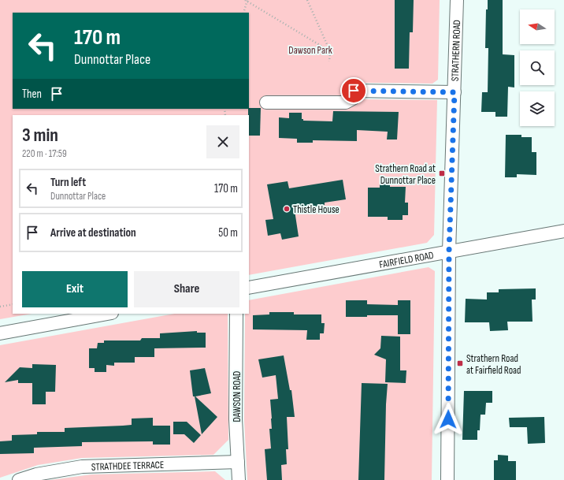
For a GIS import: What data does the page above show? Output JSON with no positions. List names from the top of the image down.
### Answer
{
  "streets": {
    "street": [
      "STRATHERN ROAD",
      "FAIRFIELD ROAD",
      "DAWSON ROAD",
      "STRATHDEE TERRACE"
    ]
  },
  "crossings": [
    ["STRATHERN ROAD", "FAIRFIELD ROAD"],
    ["DAWSON ROAD", "STRATHDEE TERRACE"]
  ],
  "parks": ["Dawson Park"],
  "places": {
    "transit": ["Strathern Road at Dunnottar Place", "Strathern Road at Fairfield Road"],
    "other": ["Thistle House"]
  },
  "north": "left",
  "page": {
    "turn": ["170 m", "Dunnottar Place"],
    "then": "Then",
    "heading": ["3 min", "220 m · 17:59"],
    "list": [
      {
        "name": "Turn left",
        "note": "Dunnottar Place",
        "value": "170 m"
      },
      {
        "name": "Arrive at destination",
        "value": "50 m"
      }
    ],
    "buttons": ["Exit", "Share"]
  }
}
